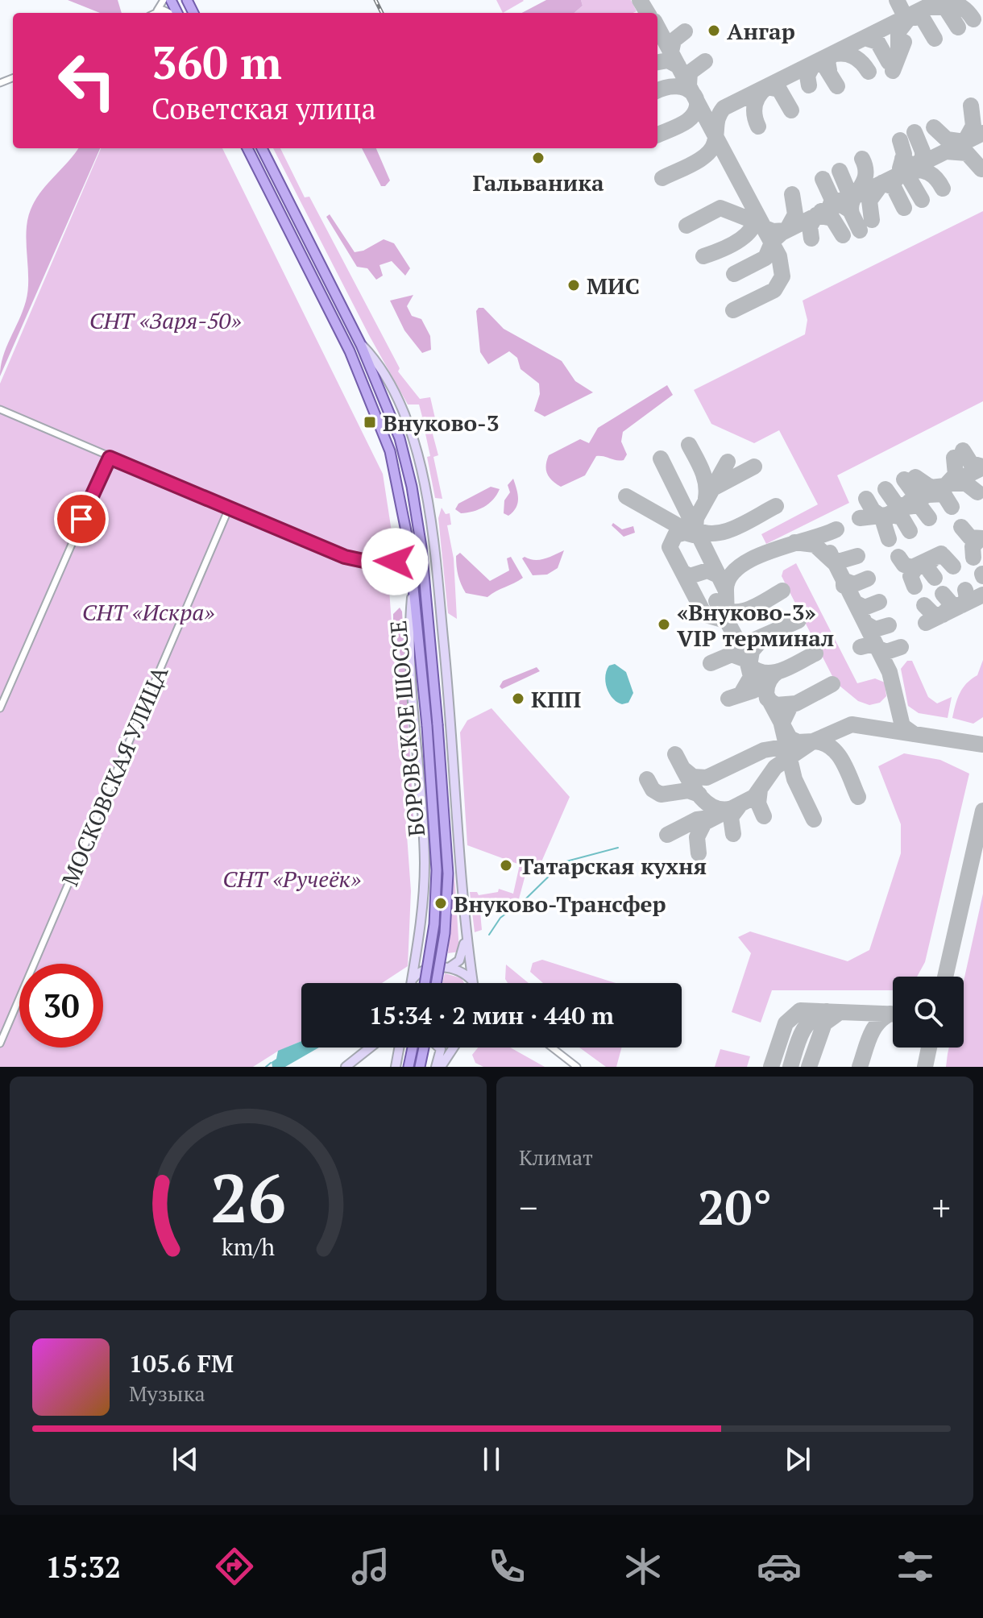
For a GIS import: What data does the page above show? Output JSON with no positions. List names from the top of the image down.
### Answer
{
  "streets": {
    "main road": ["БОРОВСКОЕ ШОССЕ"],
    "street": ["МОСКОВСКАЯ УЛИЦА"]
  },
  "parks": ["СНТ «Заря-50»", "СНТ «Искра»", "СНТ «Ручеёк»"],
  "places": {
    "other": [
      "Ангар",
      "Гальваника",
      "МИС",
      "«Внуково-3» VIP терминал",
      "КПП",
      "Татарская кухня",
      "Внуково-Трансфер"
    ],
    "transit": ["Внуково-3"]
  },
  "page": {
    "turn": ["360 m", "Советская улица"],
    "limit": "30",
    "trip": "15:34 · 2 мин · 440 m",
    "tile": "Климат",
    "heat": ["−", "20°", "+"],
    "song": ["105.6 FM", "Музыка"],
    "tabs": "15:32",
    "gauge": ["26", "km/h"]
  }
}
